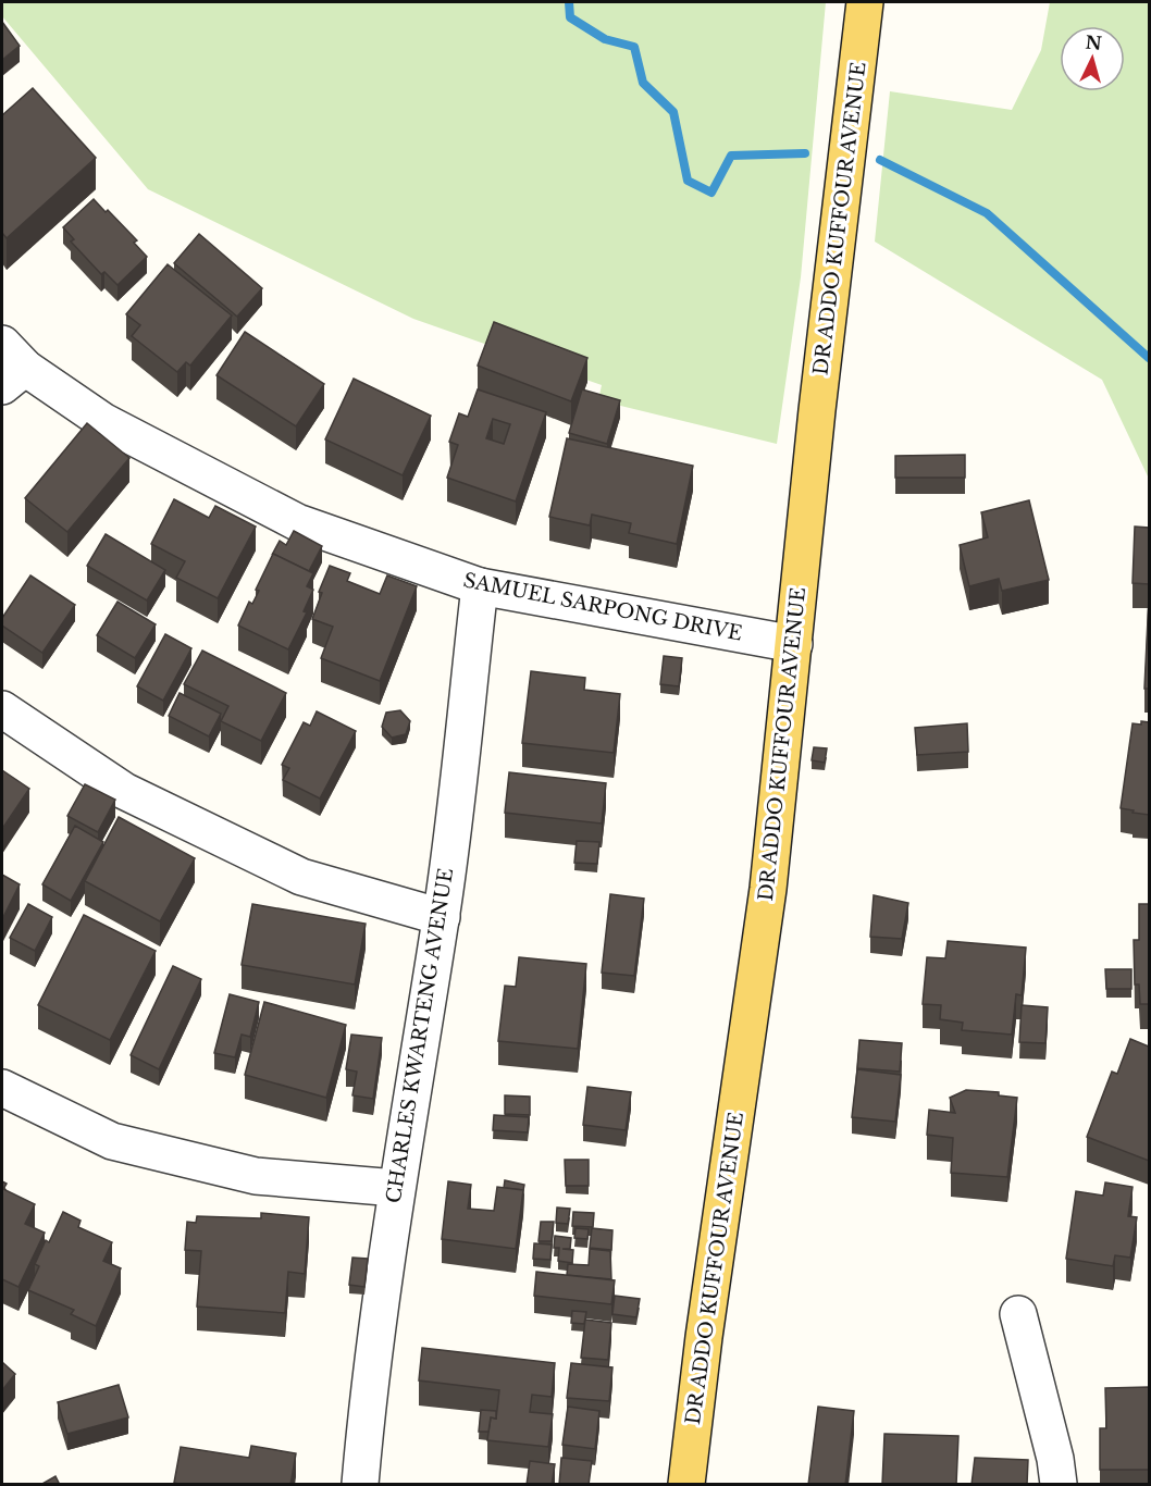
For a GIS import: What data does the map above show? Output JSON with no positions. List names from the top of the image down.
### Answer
{
  "streets": {
    "main road": ["DR ADDO KUFFOUR AVENUE"],
    "street": ["SAMUEL SARPONG DRIVE", "CHARLES KWARTENG AVENUE"]
  },
  "crossings": [
    ["DR ADDO KUFFOUR AVENUE", "SAMUEL SARPONG DRIVE"],
    ["SAMUEL SARPONG DRIVE", "CHARLES KWARTENG AVENUE"]
  ],
  "north": "top"
}
